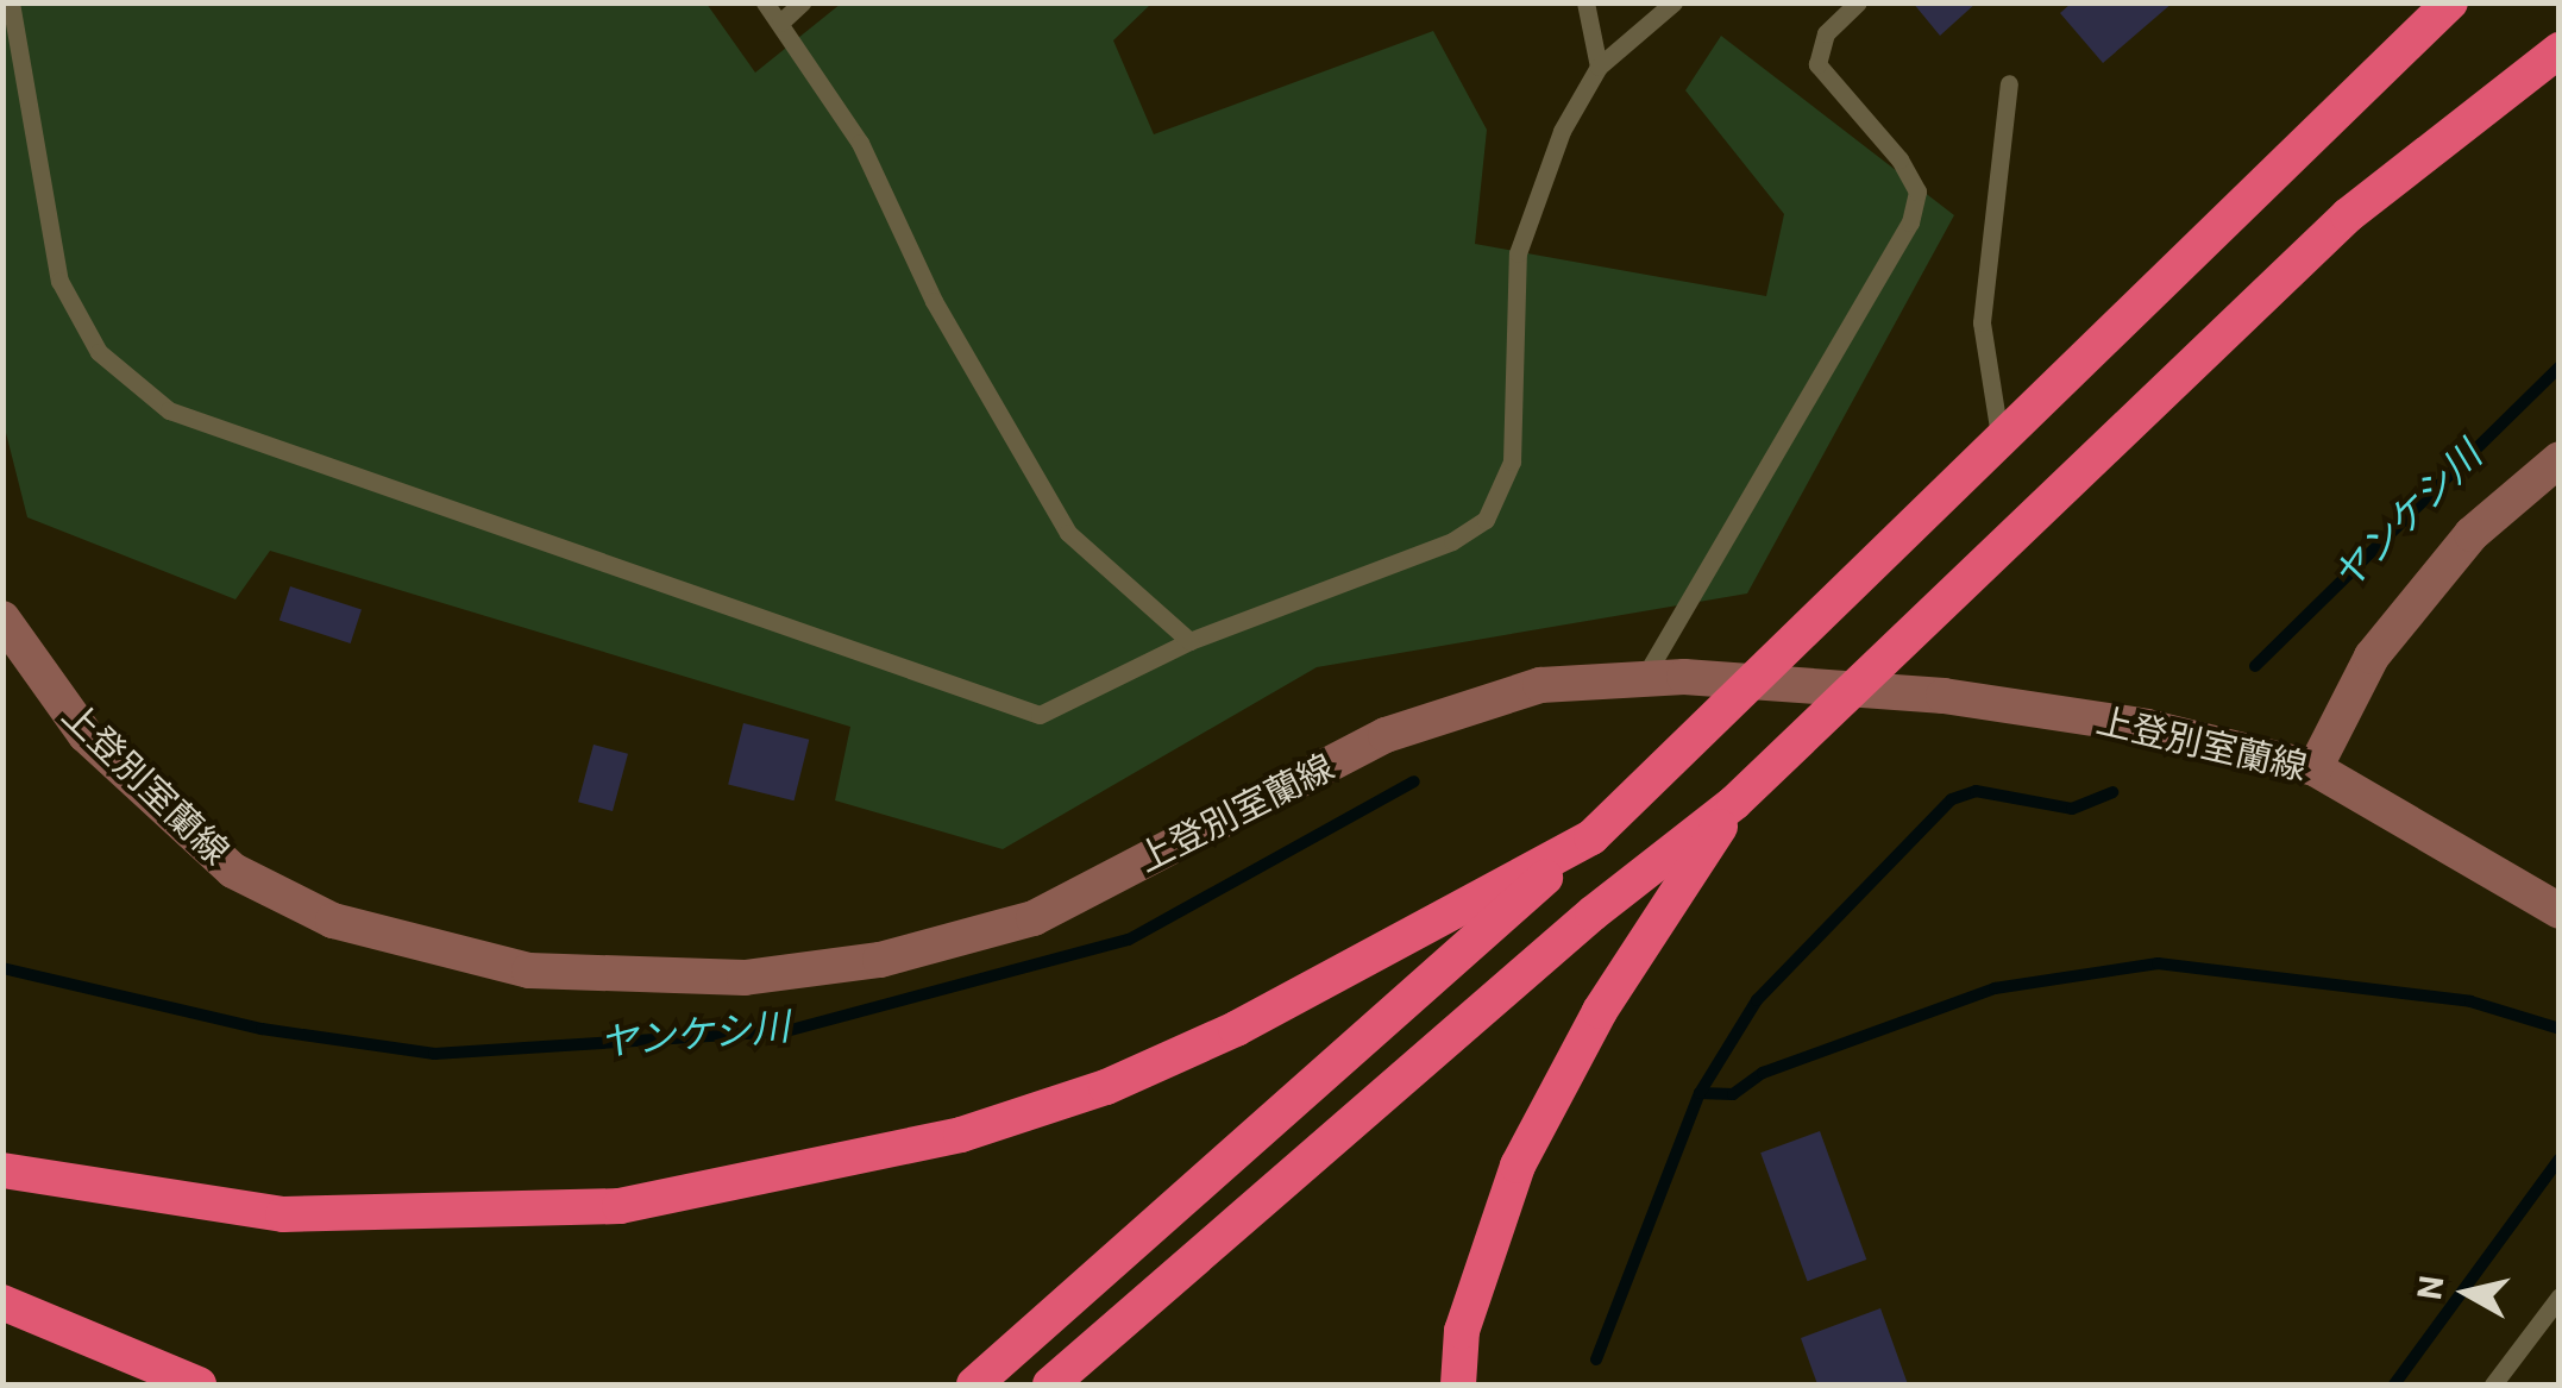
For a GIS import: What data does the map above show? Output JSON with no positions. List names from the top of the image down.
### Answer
{
  "streets": {
    "main road": ["上登別室蘭線"]
  },
  "water": ["ヤンケシ川"],
  "north": "left"
}
